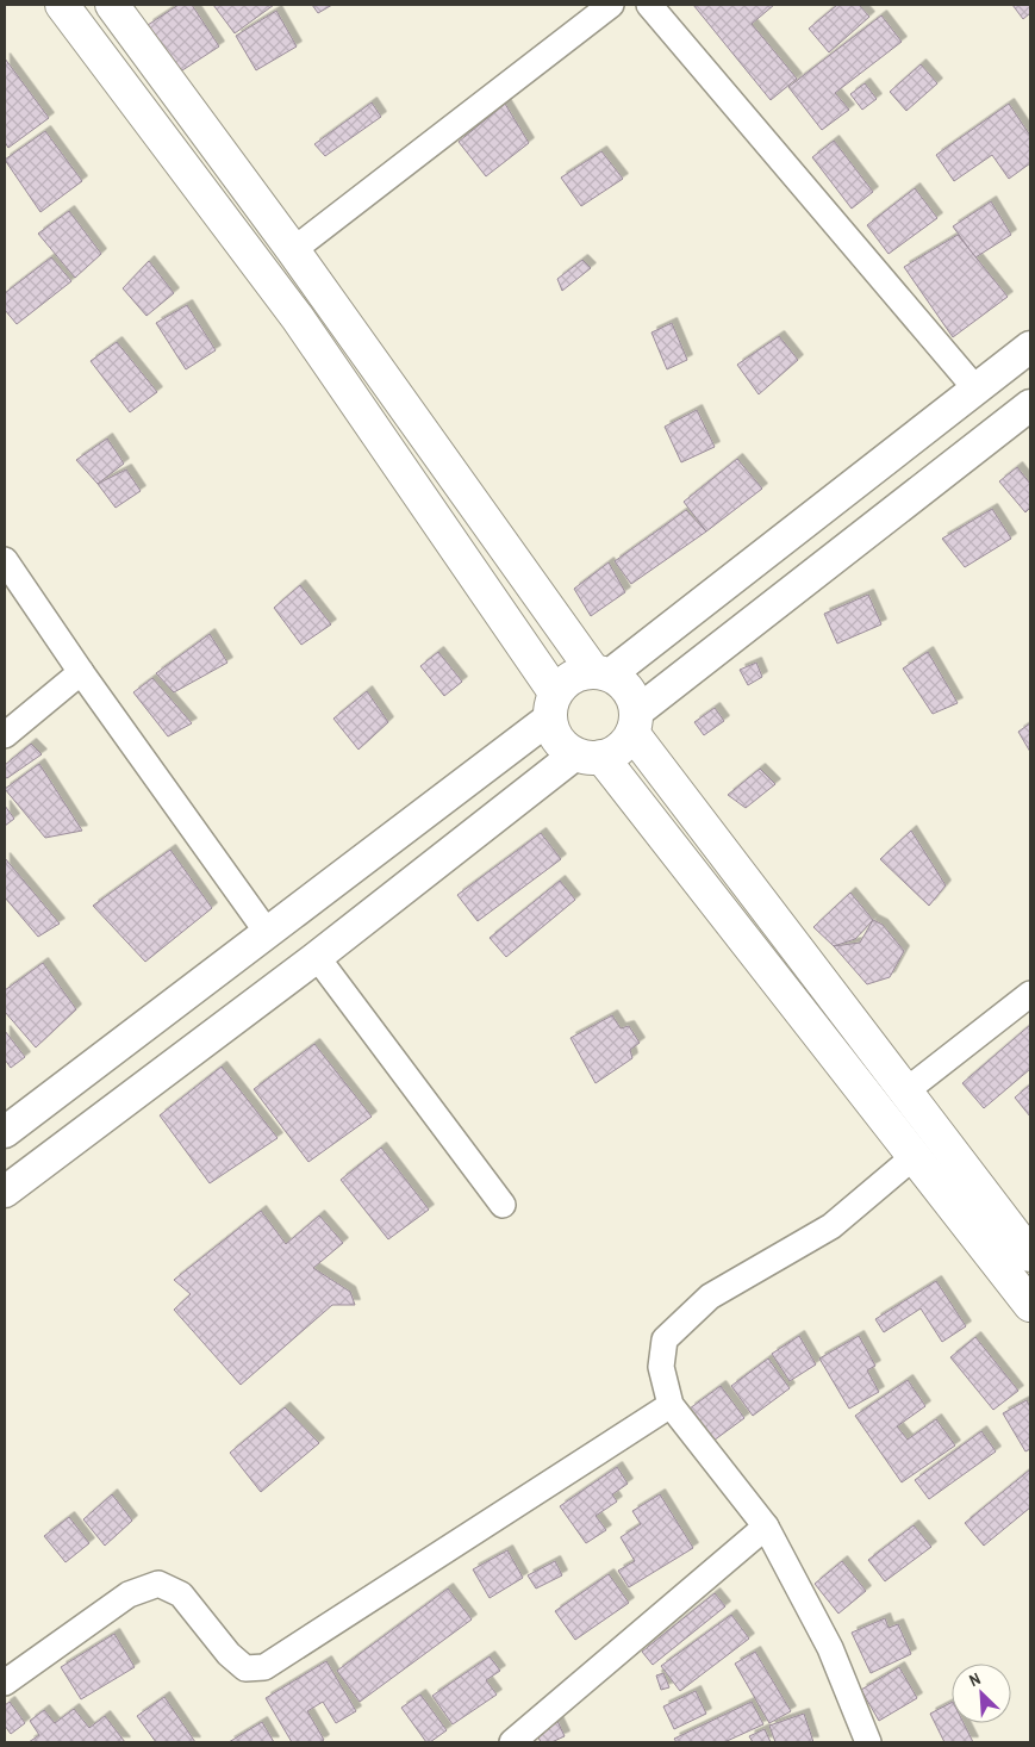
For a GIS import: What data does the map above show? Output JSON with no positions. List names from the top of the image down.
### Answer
{
  "north": "top left"
}
